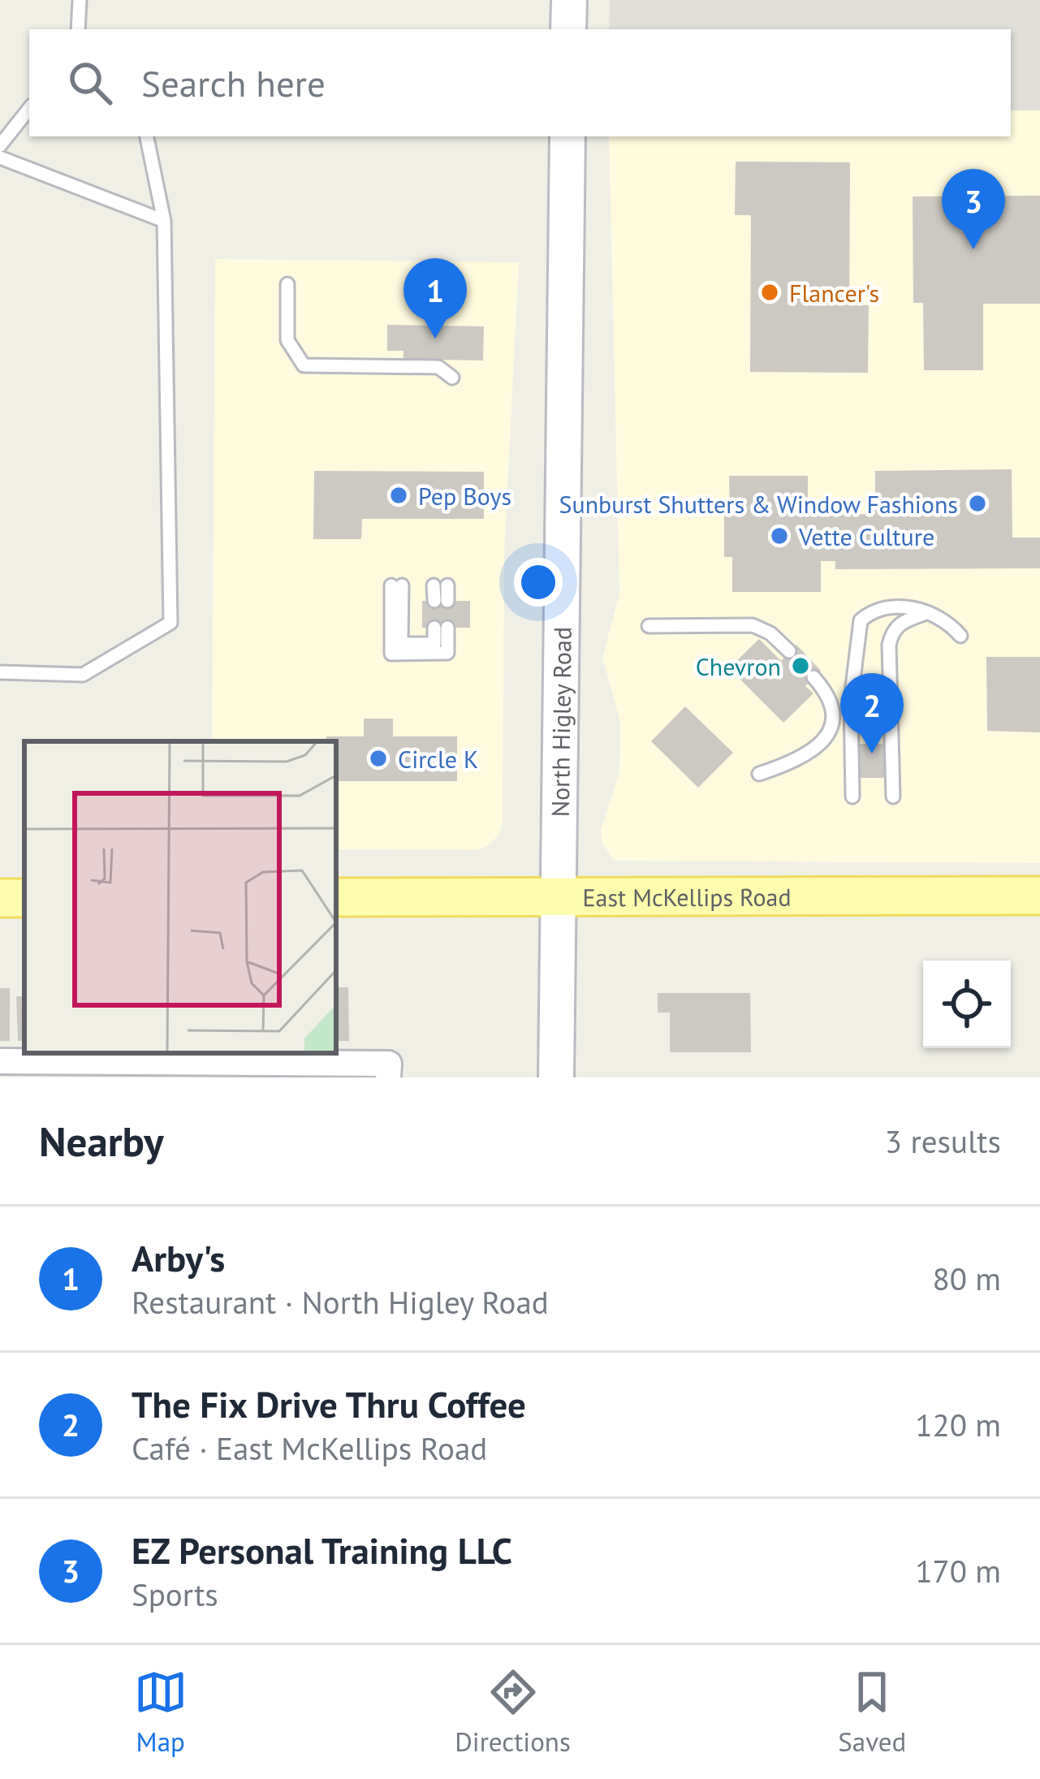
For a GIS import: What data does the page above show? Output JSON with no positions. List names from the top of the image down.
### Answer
{
  "streets": {
    "main road": ["North Higley Road", "East McKellips Road"]
  },
  "crossings": [
    ["North Higley Road", "East McKellips Road"]
  ],
  "places": [
    "Flancer's",
    "Pep Boys",
    "Sunburst Shutters & Window Fashions",
    "Vette Culture",
    "Chevron",
    "Circle K"
  ],
  "page": {
    "search": "Search here",
    "pins": ["3", "1", "2"],
    "heading": ["Nearby", "3 results"],
    "list": [
      {
        "mark": "1",
        "name": "Arby's",
        "note": "Restaurant · North Higley Road",
        "value": "80 m"
      },
      {
        "mark": "2",
        "name": "The Fix Drive Thru Coffee",
        "note": "Café · East McKellips Road",
        "value": "120 m"
      },
      {
        "mark": "3",
        "name": "EZ Personal Training LLC",
        "note": "Sports",
        "value": "170 m"
      }
    ],
    "nav": ["Map", "Directions", "Saved"]
  }
}
